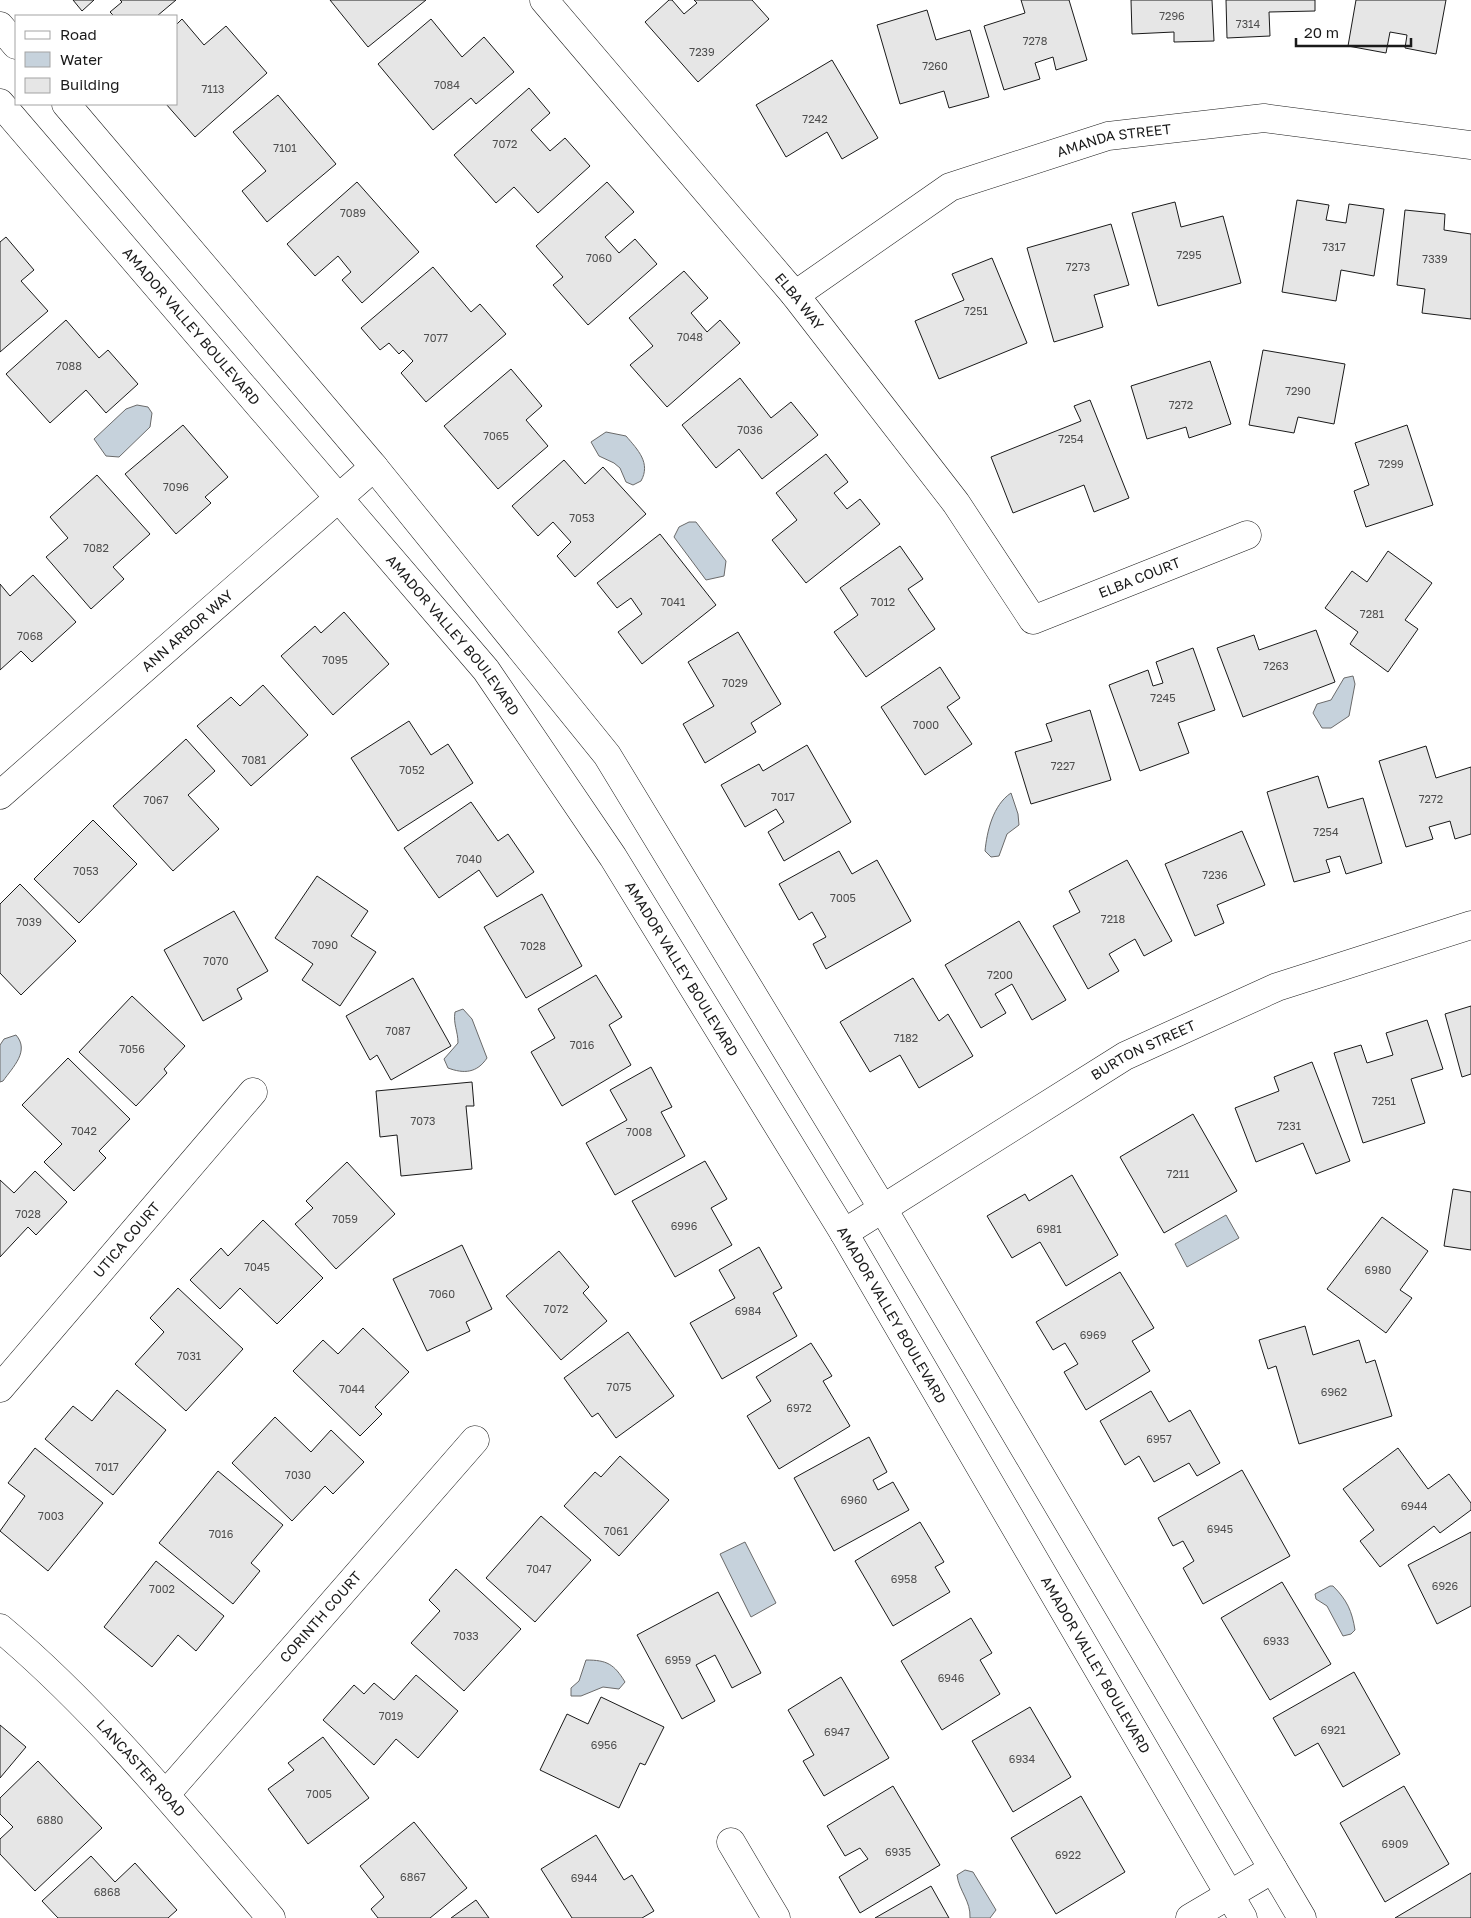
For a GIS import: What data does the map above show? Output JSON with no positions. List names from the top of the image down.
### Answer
{
  "streets": {
    "street": [
      "AMANDA STREET",
      "ELBA WAY",
      "AMADOR VALLEY BOULEVARD",
      "ELBA COURT",
      "ANN ARBOR WAY",
      "BURTON STREET",
      "UTICA COURT",
      "CORINTH COURT",
      "LANCASTER ROAD"
    ]
  },
  "crossings": [
    ["AMANDA STREET", "ELBA WAY"],
    ["ELBA WAY", "ELBA COURT"],
    ["AMADOR VALLEY BOULEVARD", "ANN ARBOR WAY"],
    ["AMADOR VALLEY BOULEVARD", "BURTON STREET"],
    ["CORINTH COURT", "LANCASTER ROAD"]
  ],
  "house_numbers": [
    "7296",
    "7314",
    "7278",
    "7239",
    "7260",
    "7084",
    "7113",
    "7242",
    "7072",
    "7101",
    "7089",
    "7317",
    "7295",
    "7060",
    "7339",
    "7273",
    "7251",
    "7048",
    "7077",
    "7088",
    "7290",
    "7272",
    "7036",
    "7065",
    "7254",
    "7299",
    "7096",
    "7053",
    "7082",
    "7041",
    "7012",
    "7281",
    "7068",
    "7095",
    "7263",
    "7029",
    "7245",
    "7000",
    "7081",
    "7227",
    "7052",
    "7017",
    "7272",
    "7067",
    "7254",
    "7040",
    "7053",
    "7236",
    "7005",
    "7218",
    "7039",
    "7090",
    "7028",
    "7070",
    "7200",
    "7087",
    "7182",
    "7016",
    "7056",
    "7251",
    "7073",
    "7231",
    "7042",
    "7008",
    "7211",
    "7028",
    "7059",
    "6996",
    "6981",
    "7045",
    "6980",
    "7060",
    "7072",
    "6984",
    "6969",
    "7031",
    "7075",
    "7044",
    "6962",
    "6972",
    "6957",
    "7017",
    "7030",
    "6960",
    "6944",
    "7003",
    "6945",
    "7061",
    "7016",
    "7047",
    "6958",
    "6926",
    "7002",
    "7033",
    "6933",
    "6959",
    "6946",
    "7019",
    "6921",
    "6947",
    "6956",
    "6934",
    "7005",
    "6880",
    "6909",
    "6935",
    "6922",
    "6867",
    "6944",
    "6868"
  ],
  "legend": ["Road", "Water", "Building"],
  "scale_bar": "20 m"
}
